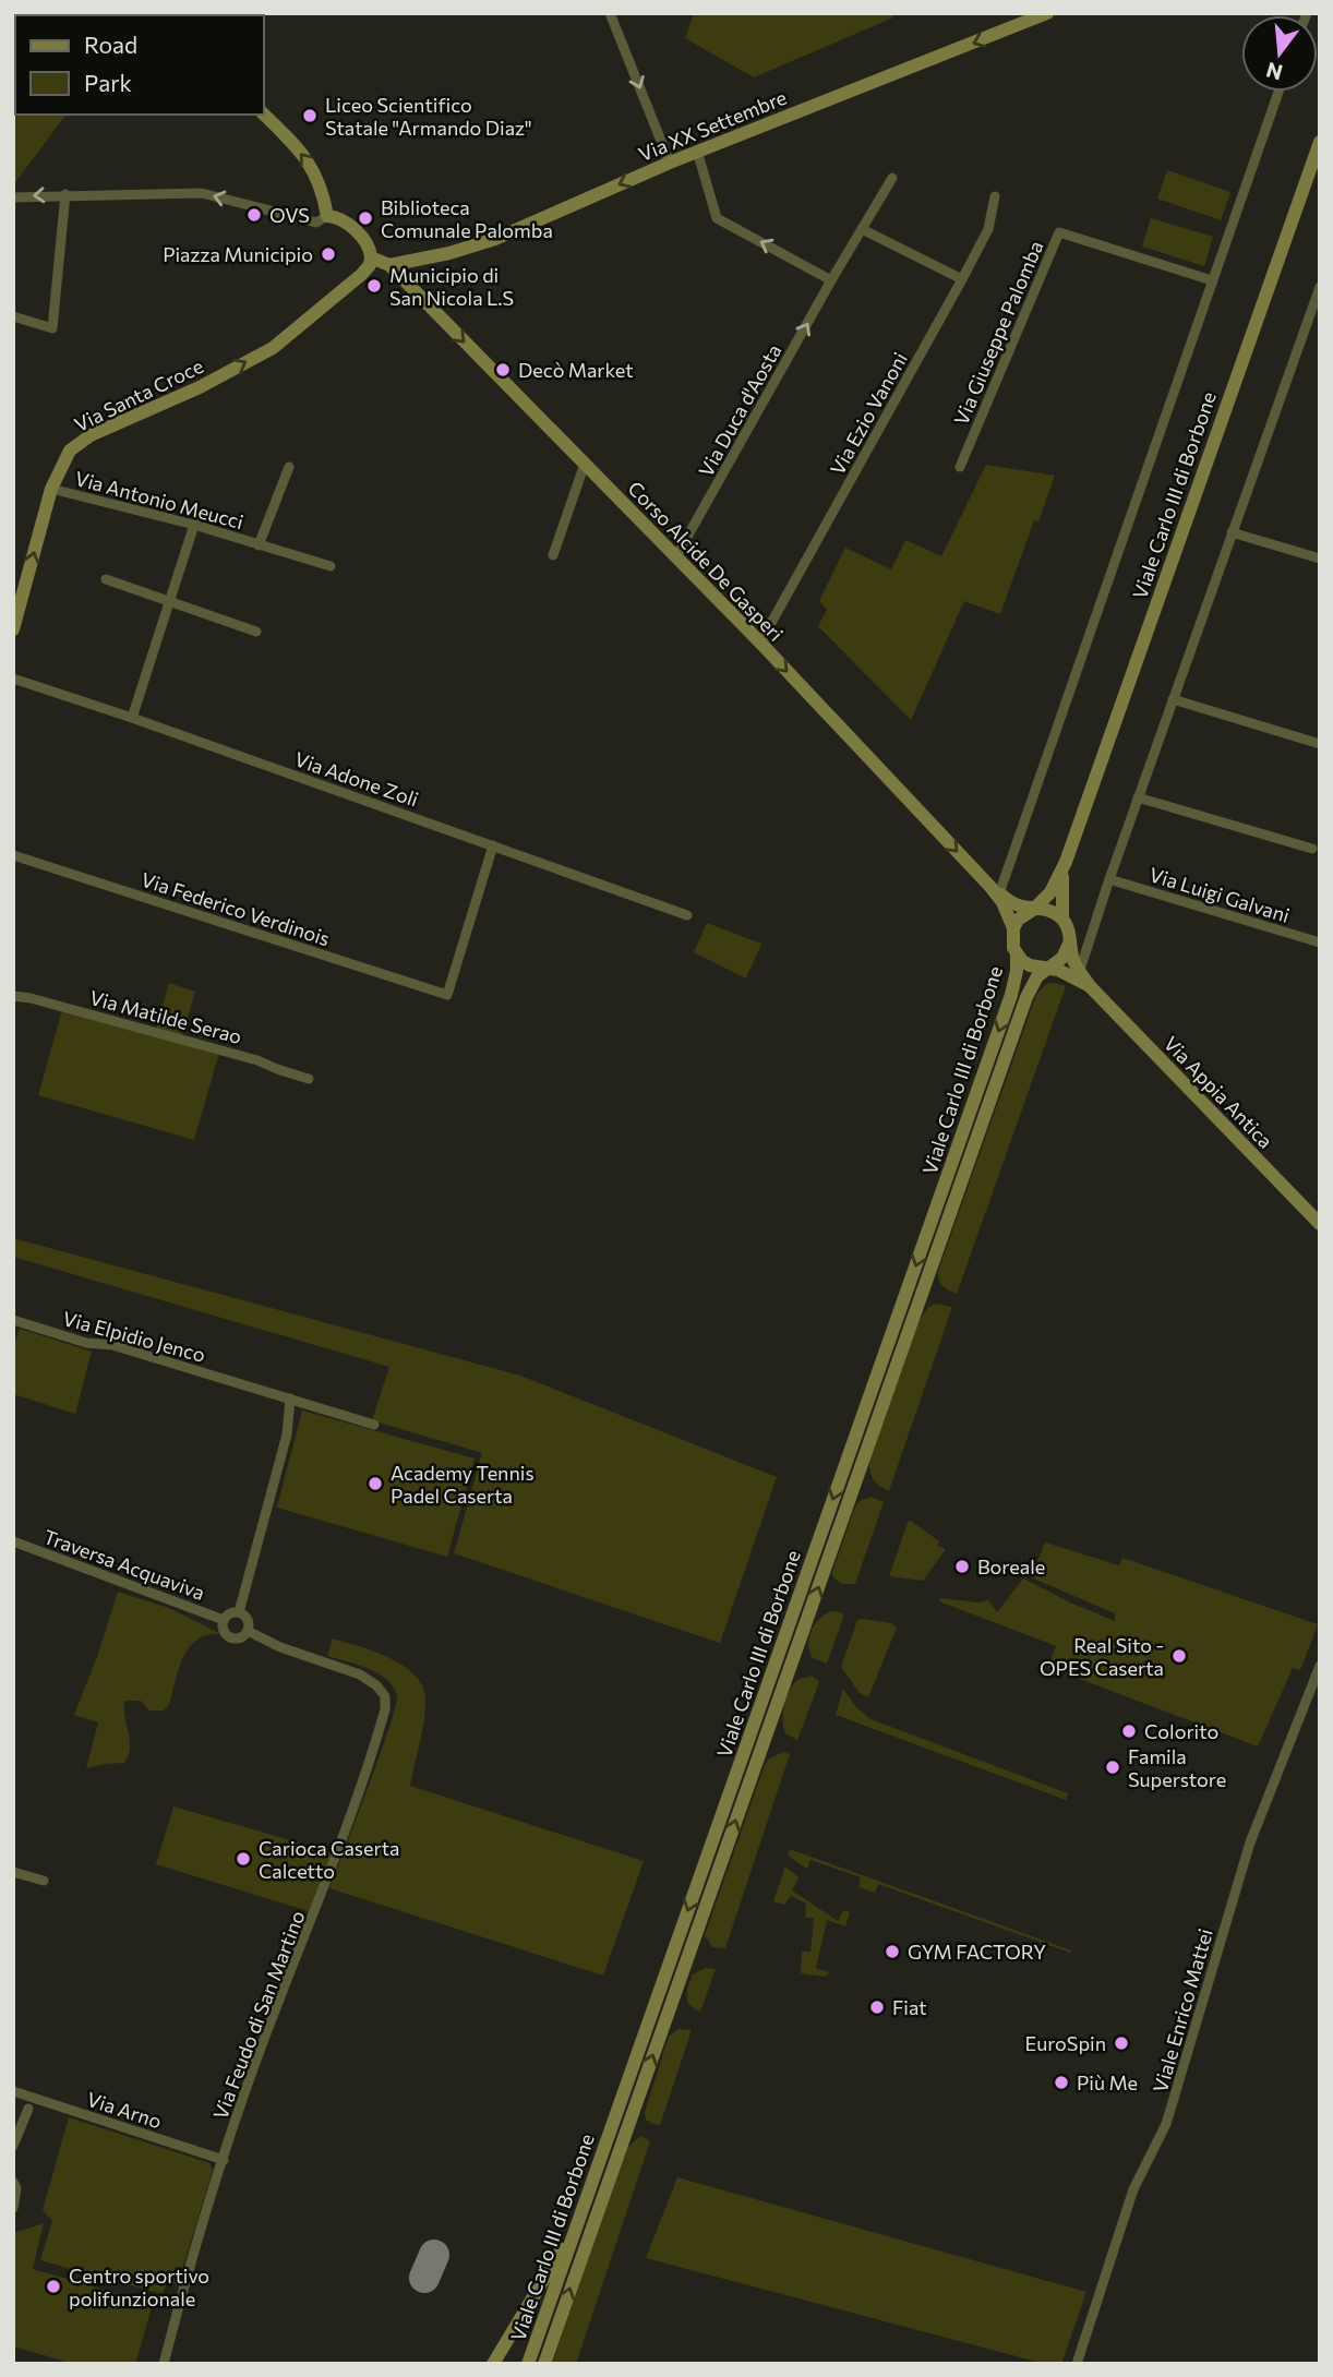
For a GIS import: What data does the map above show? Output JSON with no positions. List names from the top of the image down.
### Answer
{
  "streets": {
    "main road": [
      "Via XX Settembre",
      "Via Santa Croce",
      "Viale Carlo III di Borbone",
      "Corso Alcide De Gasperi",
      "Via Appia Antica"
    ],
    "street": [
      "Via Giuseppe Palomba",
      "Via Duca d'Aosta",
      "Via Ezio Vanoni",
      "Via Antonio Meucci",
      "Via Adone Zoli",
      "Via Luigi Galvani",
      "Via Federico Verdinois",
      "Via Matilde Serao",
      "Via Elpidio Jenco",
      "Traversa Acquaviva",
      "Viale Enrico Mattei",
      "Via Feudo di San Martino",
      "Via Arno"
    ]
  },
  "crossings": [
    ["Via XX Settembre", "Corso Alcide De Gasperi"],
    ["Via Santa Croce", "Via Antonio Meucci"],
    ["Via Duca d'Aosta", "Corso Alcide De Gasperi"],
    ["Via Ezio Vanoni", "Corso Alcide De Gasperi"],
    ["Viale Carlo III di Borbone", "Corso Alcide De Gasperi"],
    ["Viale Carlo III di Borbone", "Via Appia Antica"],
    ["Corso Alcide De Gasperi", "Via Appia Antica"],
    ["Via Adone Zoli", "Via Federico Verdinois"],
    ["Traversa Acquaviva", "Via Feudo di San Martino"],
    ["Via Feudo di San Martino", "Via Arno"]
  ],
  "one_way": [
    "Via XX Settembre",
    "Via Santa Croce",
    "Via Duca d'Aosta",
    "Corso Alcide De Gasperi"
  ],
  "places": [
    "Liceo Scientifico Statale \"Armando Diaz\"",
    "OVS",
    "Biblioteca Comunale Palomba",
    "Piazza Municipio",
    "Municipio di San Nicola L.S",
    "Decò Market",
    "Academy Tennis Padel Caserta",
    "Boreale",
    "Real Sito - OPES Caserta",
    "Colorito",
    "Famila Superstore",
    "Carioca Caserta Calcetto",
    "GYM FACTORY",
    "Fiat",
    "EuroSpin",
    "Più Me",
    "Centro sportivo polifunzionale"
  ],
  "legend": ["Road", "Park"],
  "north": "bottom"
}
